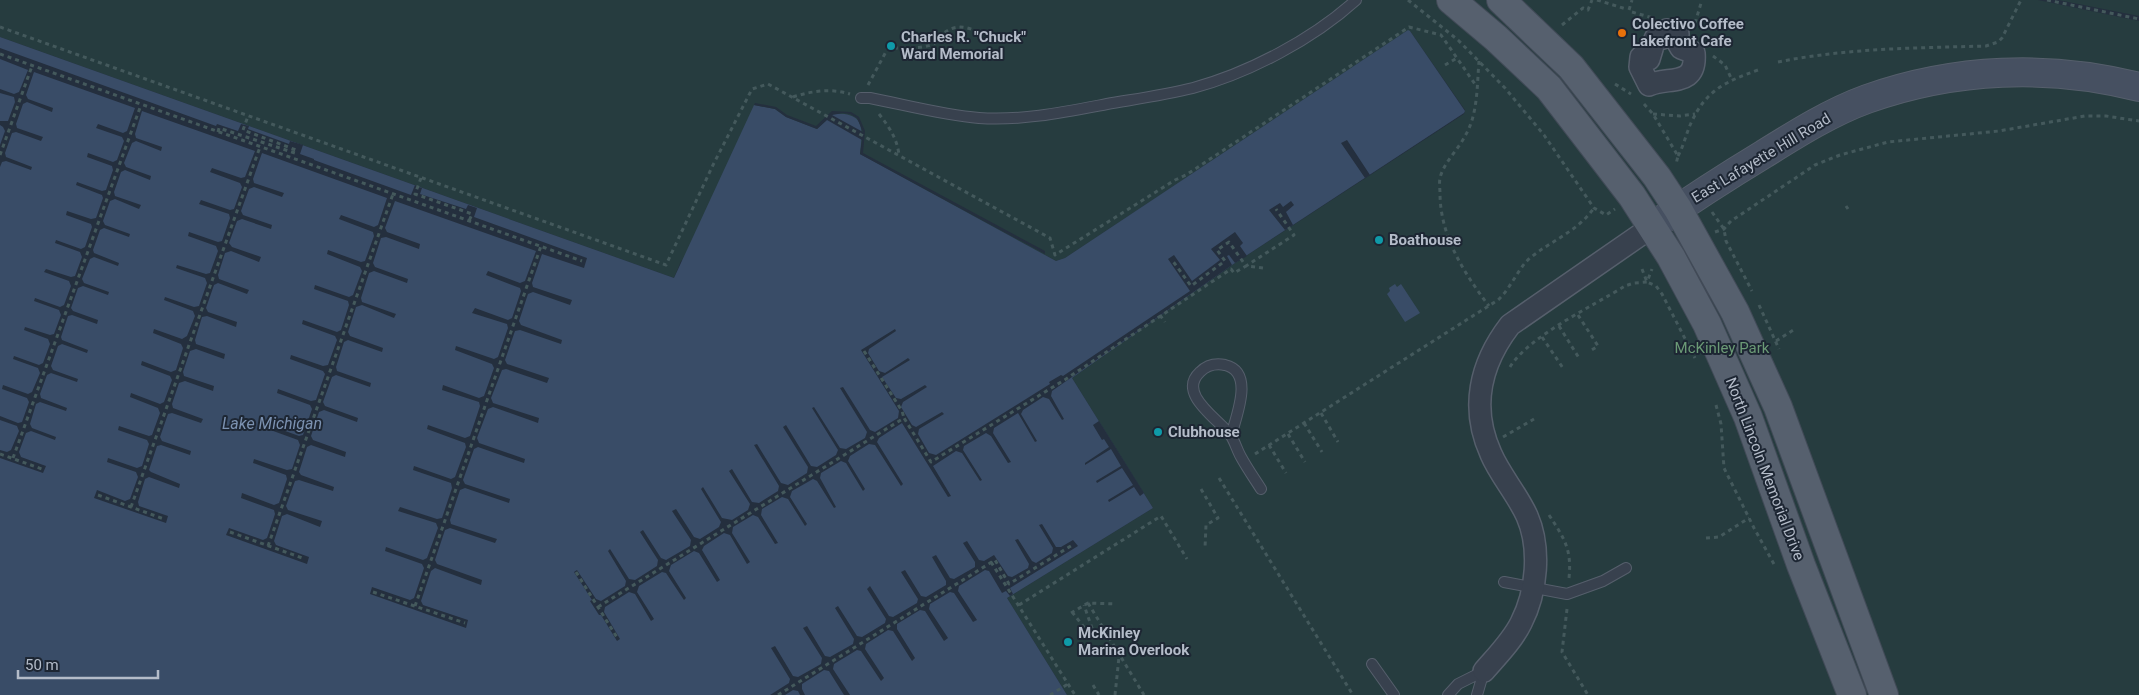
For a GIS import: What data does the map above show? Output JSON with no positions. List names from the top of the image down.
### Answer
{
  "streets": {
    "main road": ["North Lincoln Memorial Drive"],
    "street": ["East Lafayette Hill Road"]
  },
  "crossings": [
    ["East Lafayette Hill Road", "North Lincoln Memorial Drive"]
  ],
  "water": ["Lake Michigan"],
  "parks": ["McKinley Park"],
  "places": [
    "Colectivo Coffee Lakefront Cafe",
    "Charles R. \"Chuck\" Ward Memorial",
    "Boathouse",
    "Clubhouse",
    "McKinley Marina Overlook"
  ],
  "scale_bar": "50 m"
}
